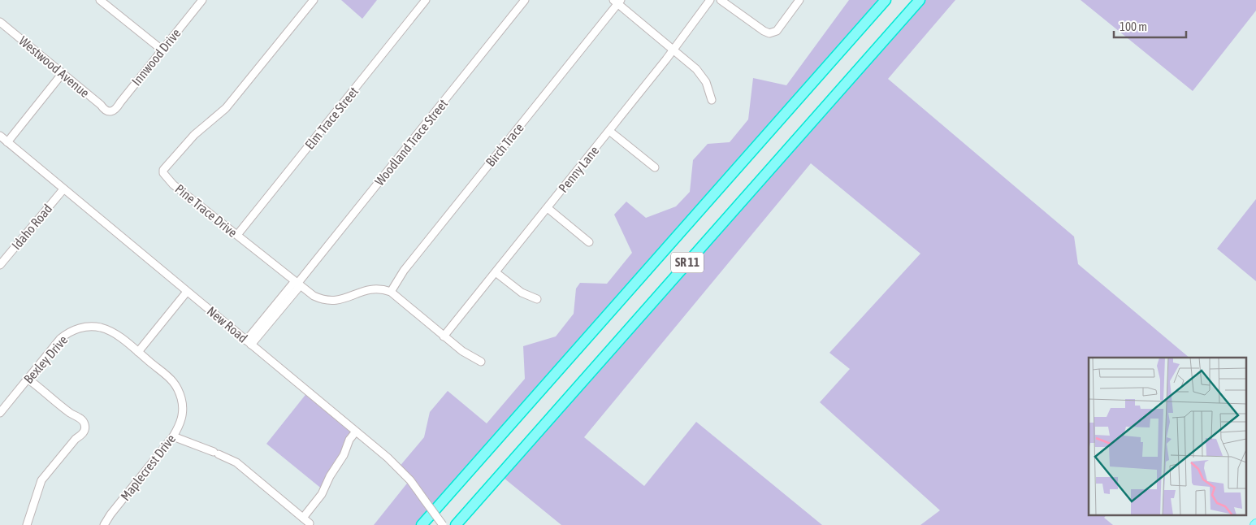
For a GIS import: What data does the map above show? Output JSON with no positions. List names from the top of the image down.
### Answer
{
  "streets": {
    "highway": ["SR 11"],
    "street": [
      "Innwood Drive",
      "Westwood Avenue",
      "Elm Trace Street",
      "Woodland Trace Street",
      "Birch Trace",
      "Penny Lane",
      "Pine Trace Drive",
      "Idaho Road",
      "New Road",
      "Bexley Drive",
      "Maplecrest Drive"
    ]
  },
  "crossings": [
    ["Innwood Drive", "Westwood Avenue"],
    ["Elm Trace Street", "Pine Trace Drive"],
    ["Woodland Trace Street", "Pine Trace Drive"],
    ["Woodland Trace Street", "New Road"],
    ["Birch Trace", "Pine Trace Drive"],
    ["Idaho Road", "New Road"],
    ["Bexley Drive", "Maplecrest Drive"]
  ],
  "scale_bar": "100 m"
}
